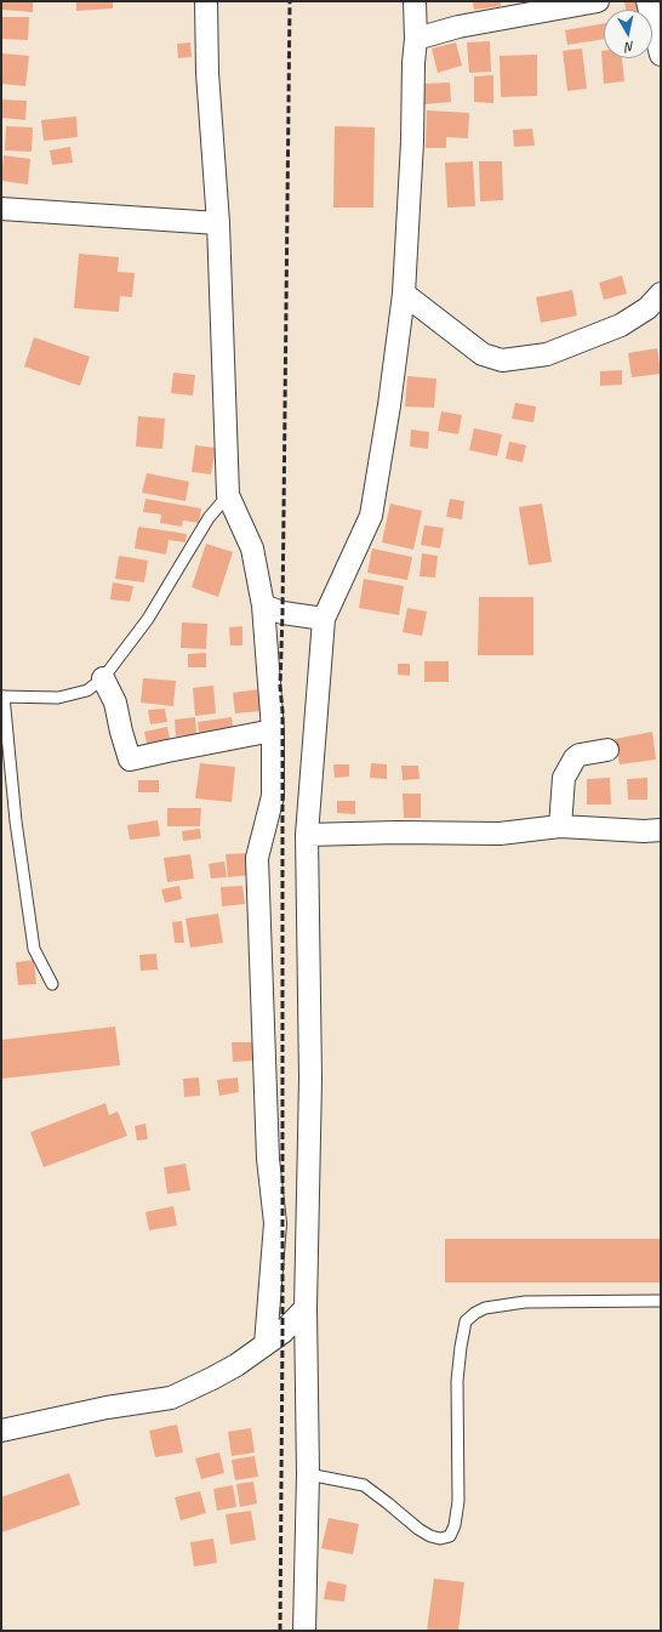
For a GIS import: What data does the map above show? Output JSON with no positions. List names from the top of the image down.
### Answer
{
  "north": "bottom"
}
